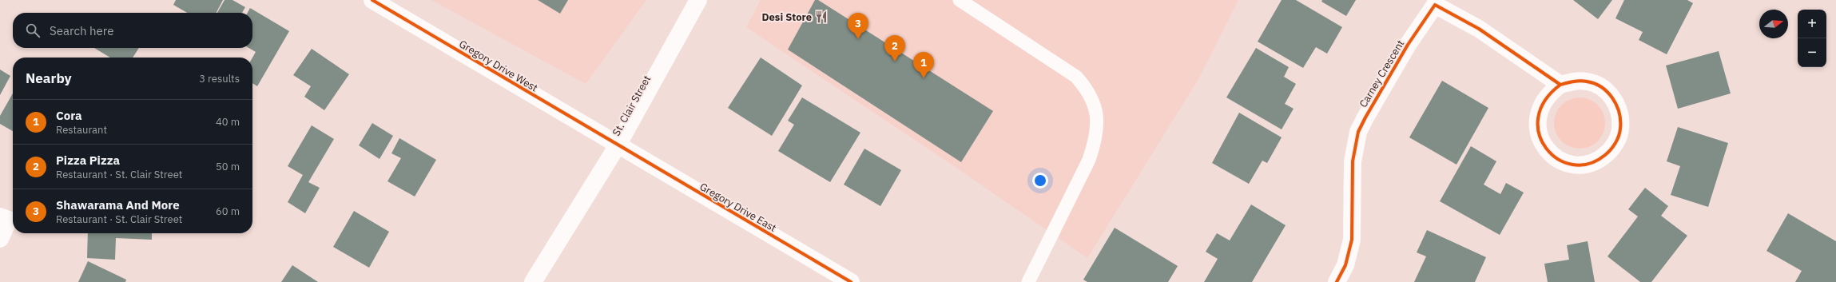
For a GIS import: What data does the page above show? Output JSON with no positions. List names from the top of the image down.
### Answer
{
  "streets": {
    "street": [
      "Gregory Drive West",
      "Carney Crescent",
      "St. Clair Street",
      "Gregory Drive East"
    ]
  },
  "crossings": [
    ["Gregory Drive West", "St. Clair Street"],
    ["Gregory Drive West", "Gregory Drive East"],
    ["St. Clair Street", "Gregory Drive East"]
  ],
  "places": {
    "restaurant": ["Desi Store"]
  },
  "north": "right",
  "page": {
    "map_buttons": ["+", "−"],
    "pins": ["3", "2", "1"],
    "search": "Search here",
    "heading": ["Nearby", "3 results"],
    "list": [
      {
        "mark": "1",
        "name": "Cora",
        "note": "Restaurant",
        "value": "40 m"
      },
      {
        "mark": "2",
        "name": "Pizza Pizza",
        "note": "Restaurant · St. Clair Street",
        "value": "50 m"
      },
      {
        "mark": "3",
        "name": "Shawarama And More",
        "note": "Restaurant · St. Clair Street",
        "value": "60 m"
      }
    ]
  }
}
